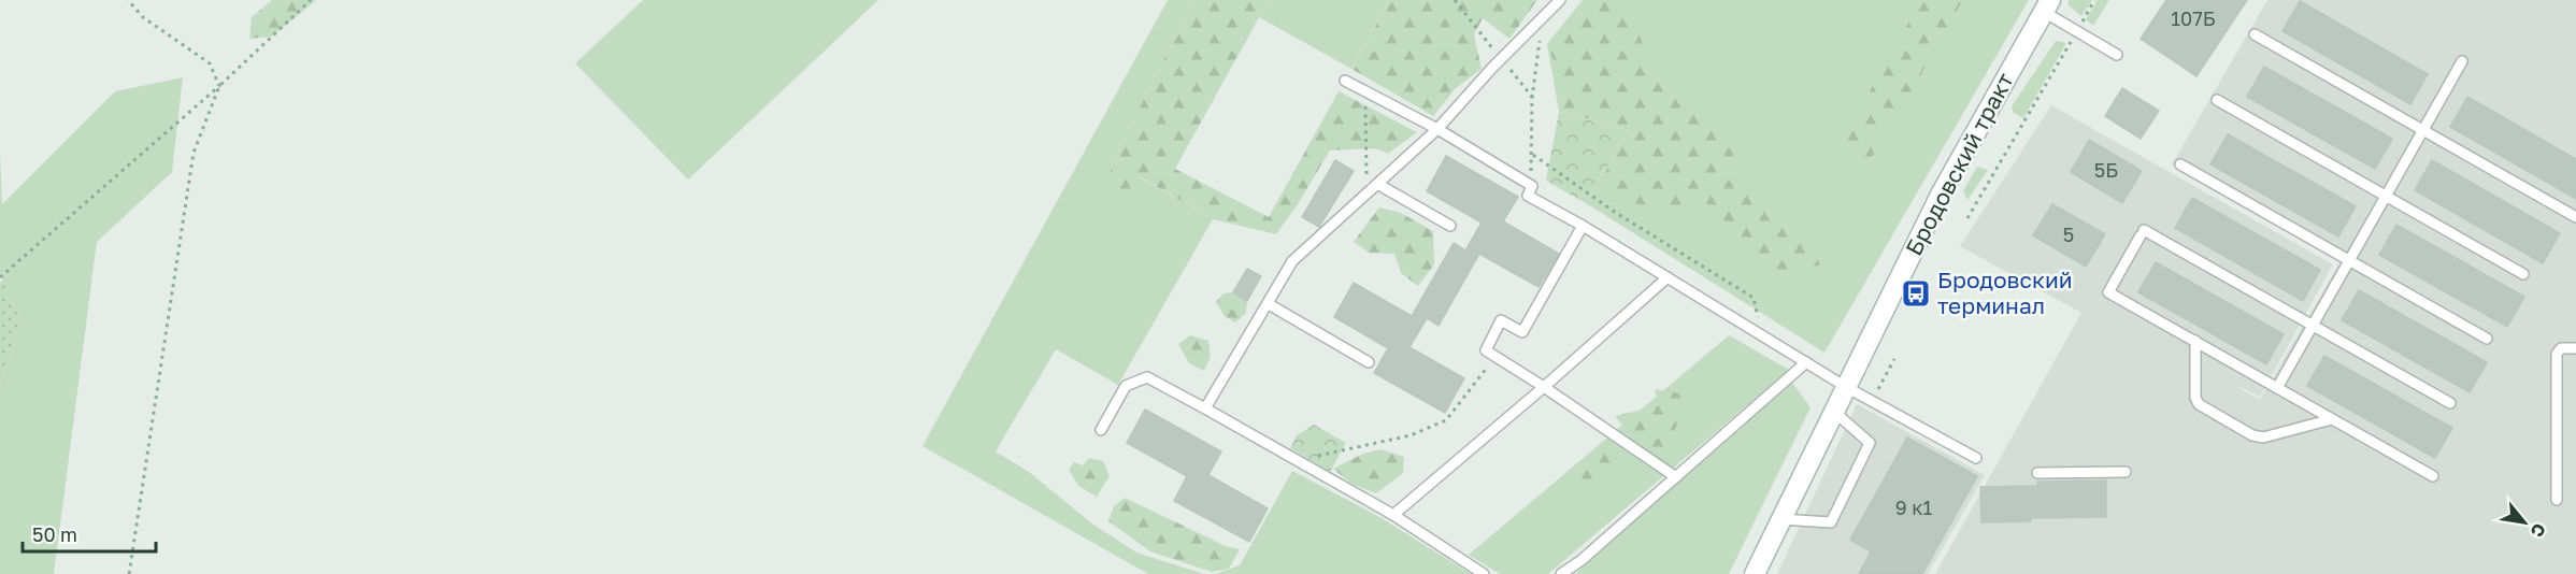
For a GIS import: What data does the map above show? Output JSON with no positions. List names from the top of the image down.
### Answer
{
  "streets": {
    "street": ["Бродовский тракт"]
  },
  "places": {
    "bus stop": ["Бродовский терминал"]
  },
  "house_numbers": [
    "107Б",
    "5Б",
    "5",
    "9 к1"
  ],
  "scale_bar": "50 m",
  "north": "bottom right"
}
